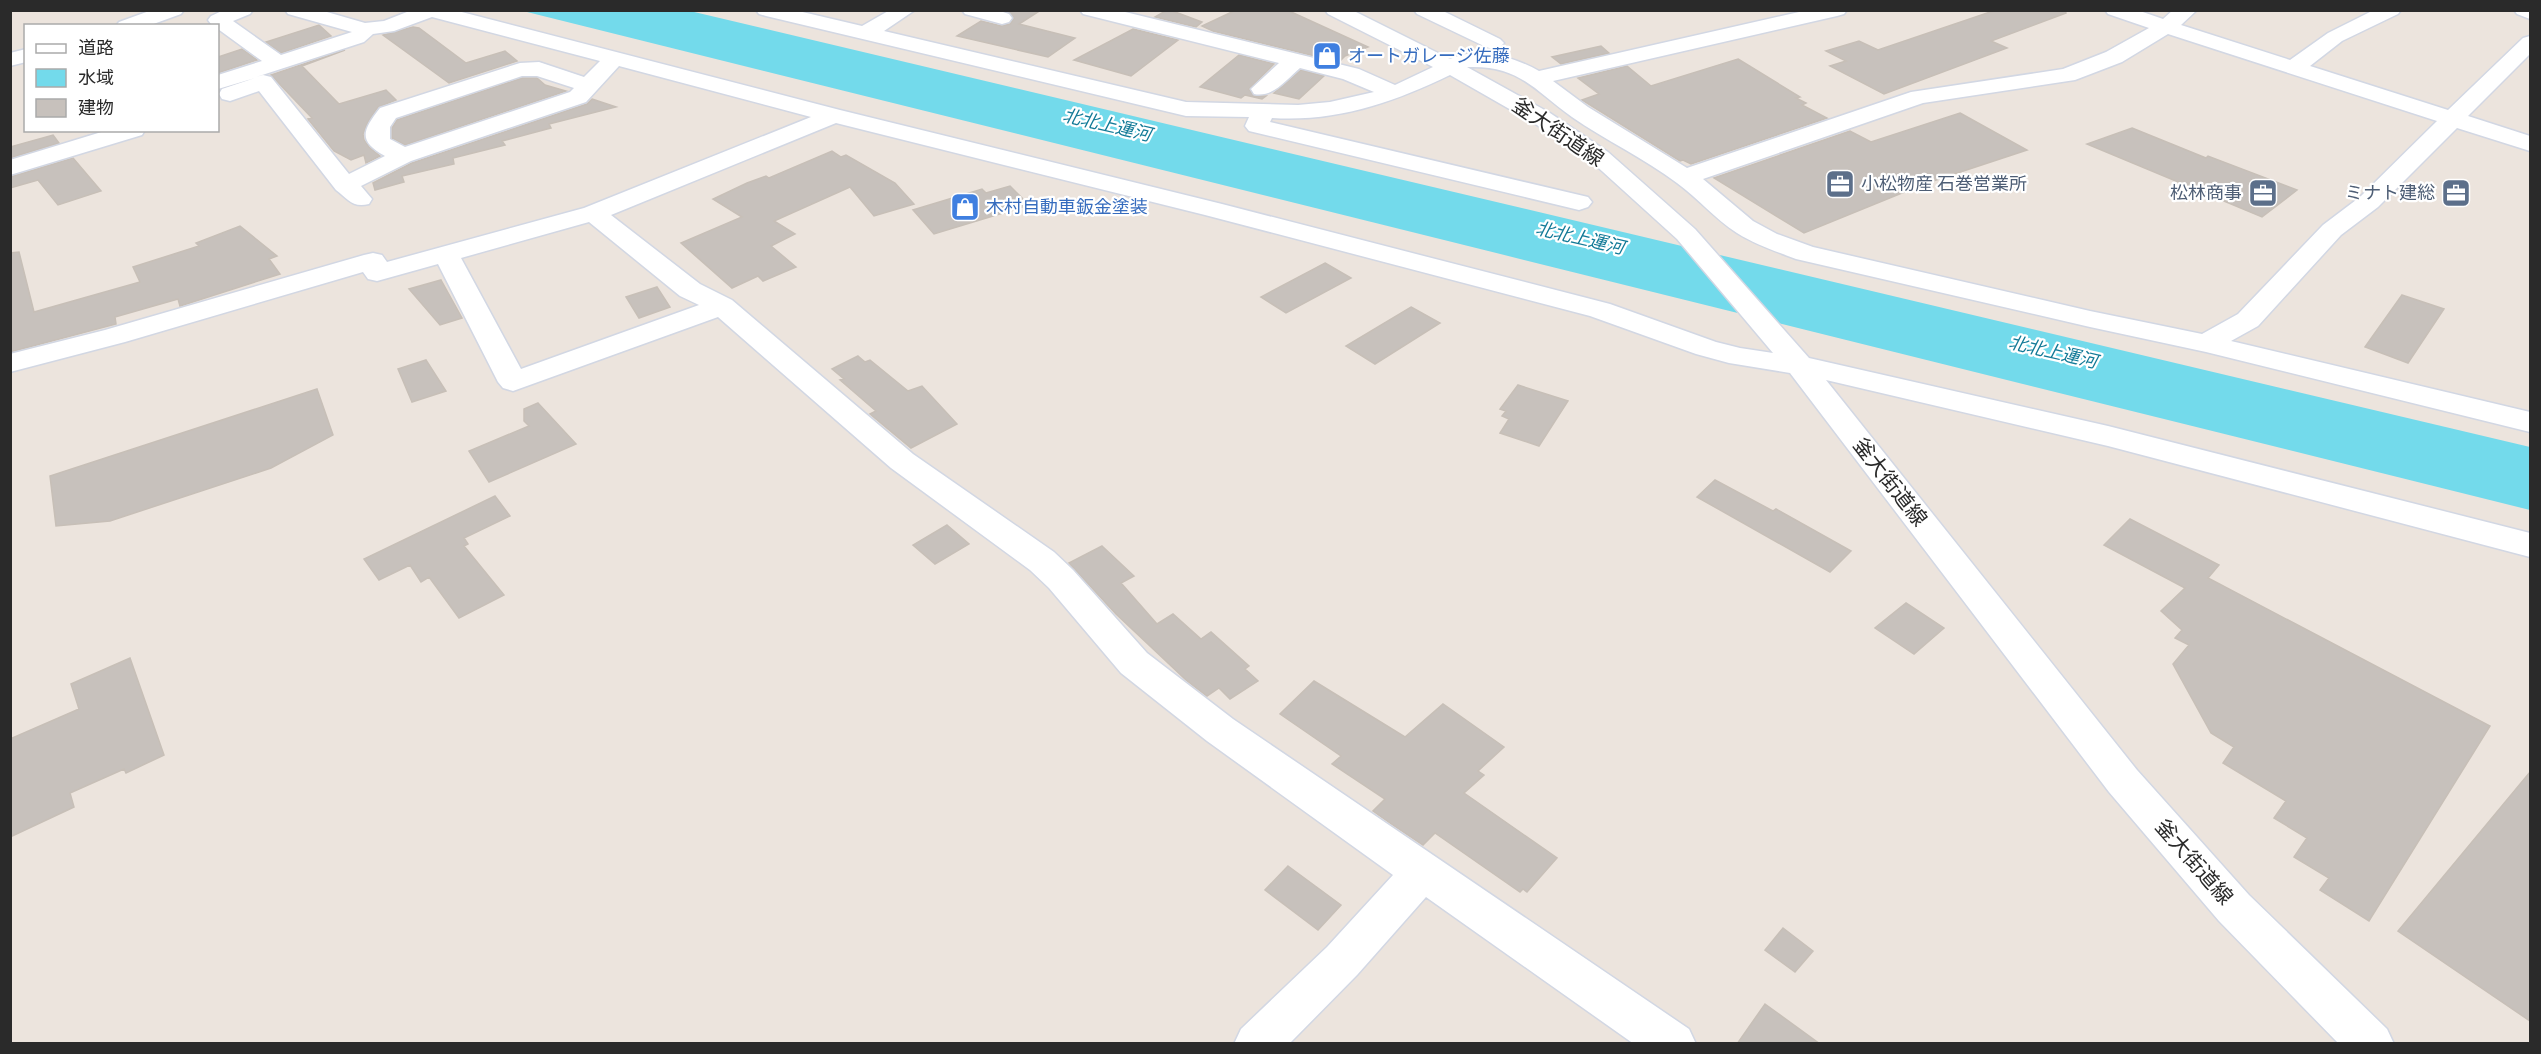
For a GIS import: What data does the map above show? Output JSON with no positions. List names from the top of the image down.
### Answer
{
  "streets": {
    "street": ["釜大街道線"]
  },
  "water": ["北北上運河"],
  "places": {
    "shop": ["オートガレージ佐藤", "木村自動車鈑金塗装"],
    "office": ["小松物産 石巻営業所", "松林商事", "ミナト建総"]
  },
  "legend": ["道路", "水域", "建物"]
}
